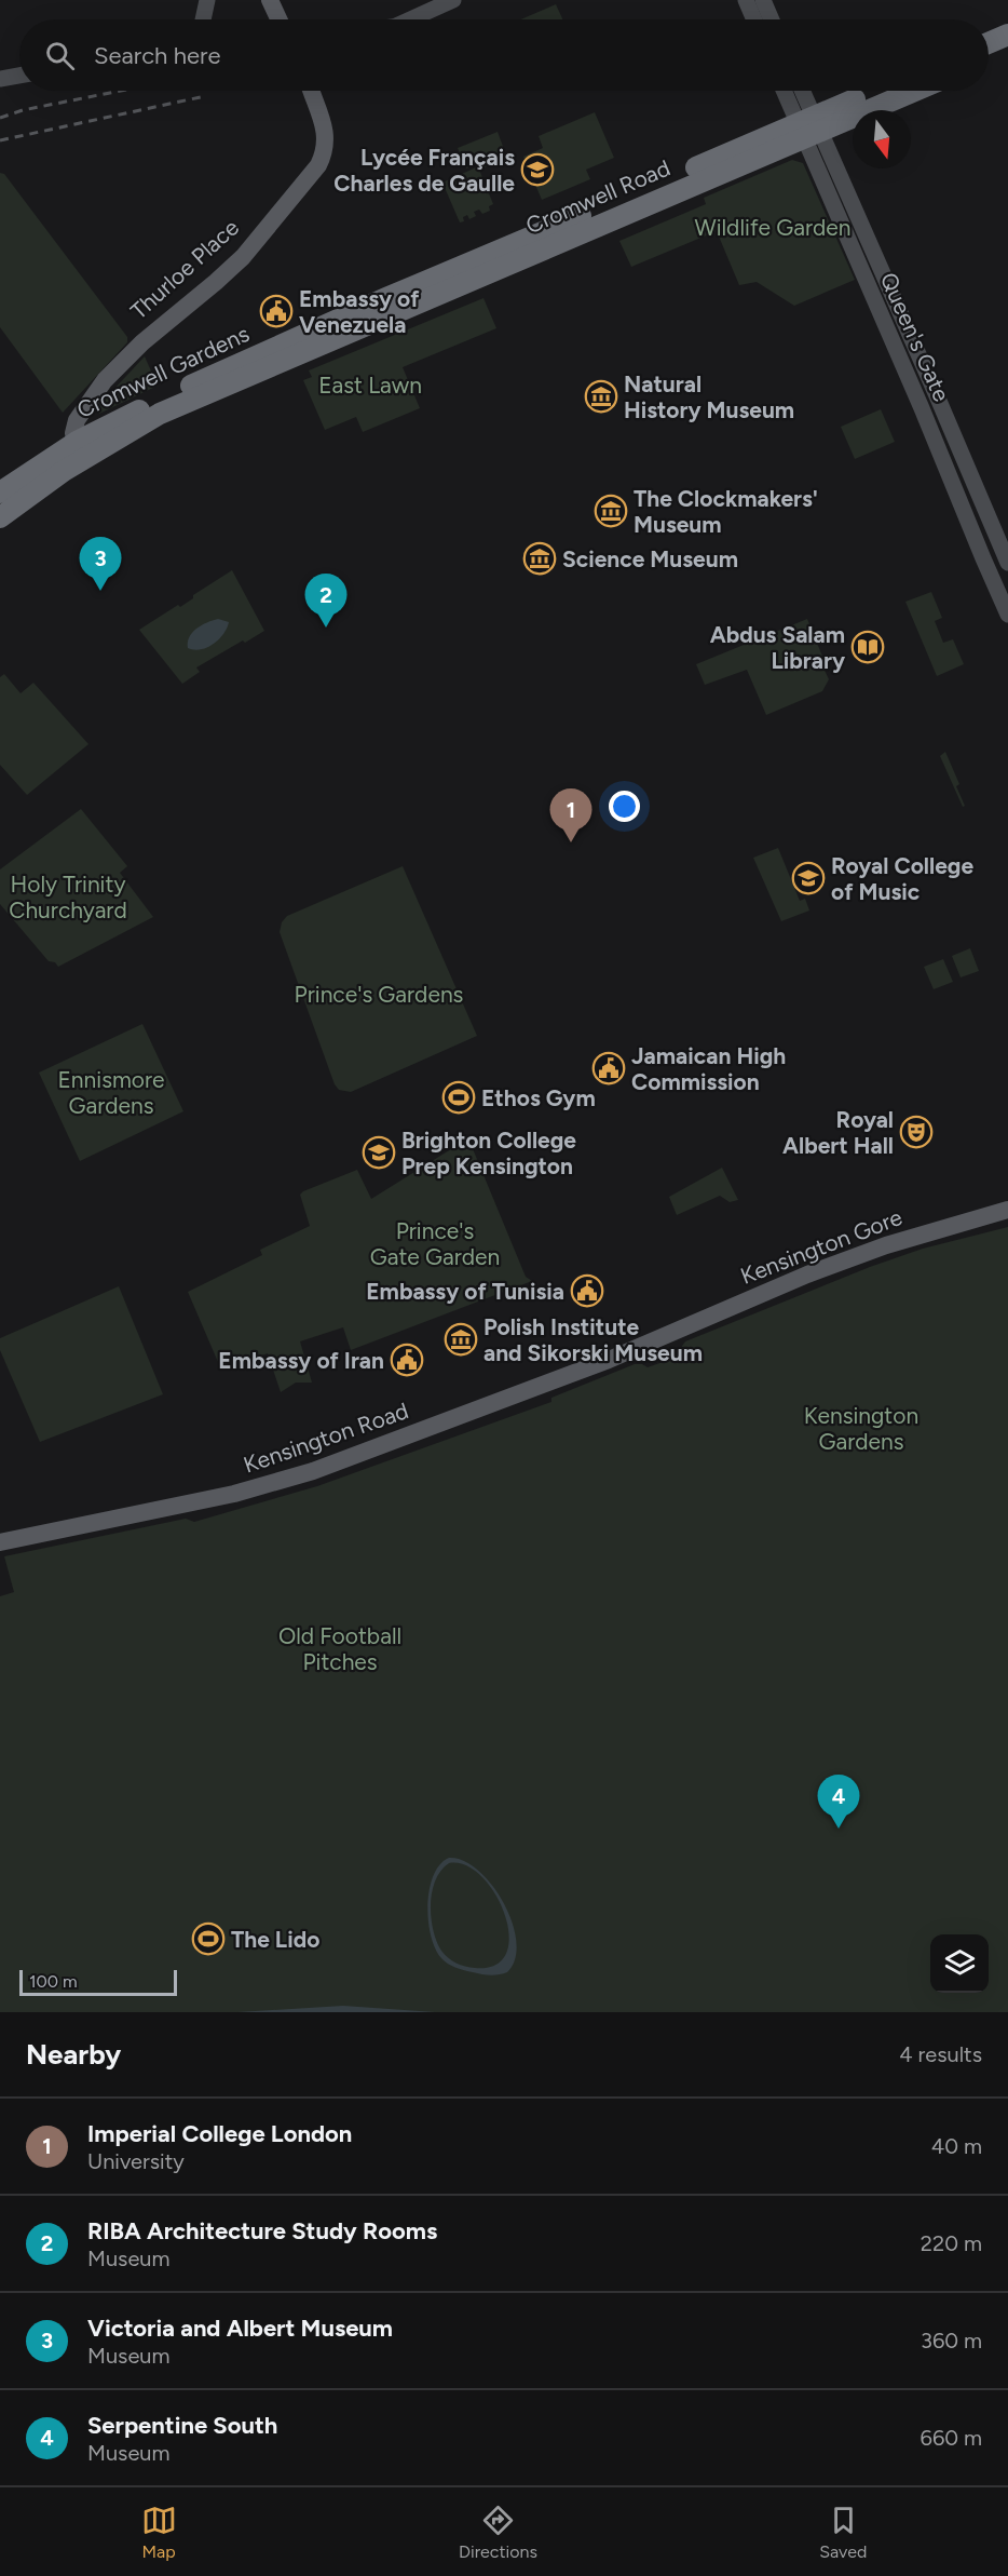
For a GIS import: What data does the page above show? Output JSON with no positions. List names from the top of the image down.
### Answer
{
  "streets": {
    "highway": ["Cromwell Road", "Thurloe Place", "Cromwell Gardens"],
    "main road": ["Kensington Gore", "Kensington Road"],
    "street": ["Queen's Gate"]
  },
  "crossings": [
    ["Cromwell Road", "Queen's Gate"],
    ["Cromwell Road", "Cromwell Gardens"],
    ["Thurloe Place", "Cromwell Gardens"],
    ["Kensington Gore", "Kensington Road"]
  ],
  "parks": [
    "Wildlife Garden",
    "East Lawn",
    "Holy Trinity Churchyard",
    "Prince's Gardens",
    "Ennismore Gardens",
    "Prince's Gate Garden",
    "Kensington Gardens",
    "Old Football Pitches"
  ],
  "places": {
    "school or university": ["Lycée Français Charles de Gaulle", "Royal College of Music", "Brighton College Prep Kensington"],
    "public building": [
      "Embassy of Venezuela",
      "Jamaican High Commission",
      "Embassy of Tunisia",
      "Embassy of Iran"
    ],
    "museum": [
      "Natural History Museum",
      "The Clockmakers' Museum",
      "Science Museum",
      "Polish Institute and Sikorski Museum"
    ],
    "library": ["Abdus Salam Library"],
    "sports": ["Ethos Gym", "The Lido"],
    "theatre": ["Royal Albert Hall"]
  },
  "scale_bar": "100 m",
  "north": "bottom",
  "page": {
    "search": "Search here",
    "pins": [
      "3",
      "2",
      "1",
      "4"
    ],
    "scale": "100 m",
    "heading": ["Nearby", "4 results"],
    "list": [
      {
        "mark": "1",
        "name": "Imperial College London",
        "note": "University",
        "value": "40 m"
      },
      {
        "mark": "2",
        "name": "RIBA Architecture Study Rooms",
        "note": "Museum",
        "value": "220 m"
      },
      {
        "mark": "3",
        "name": "Victoria and Albert Museum",
        "note": "Museum",
        "value": "360 m"
      },
      {
        "mark": "4",
        "name": "Serpentine South",
        "note": "Museum",
        "value": "660 m"
      }
    ],
    "nav": ["Map", "Directions", "Saved"]
  }
}
